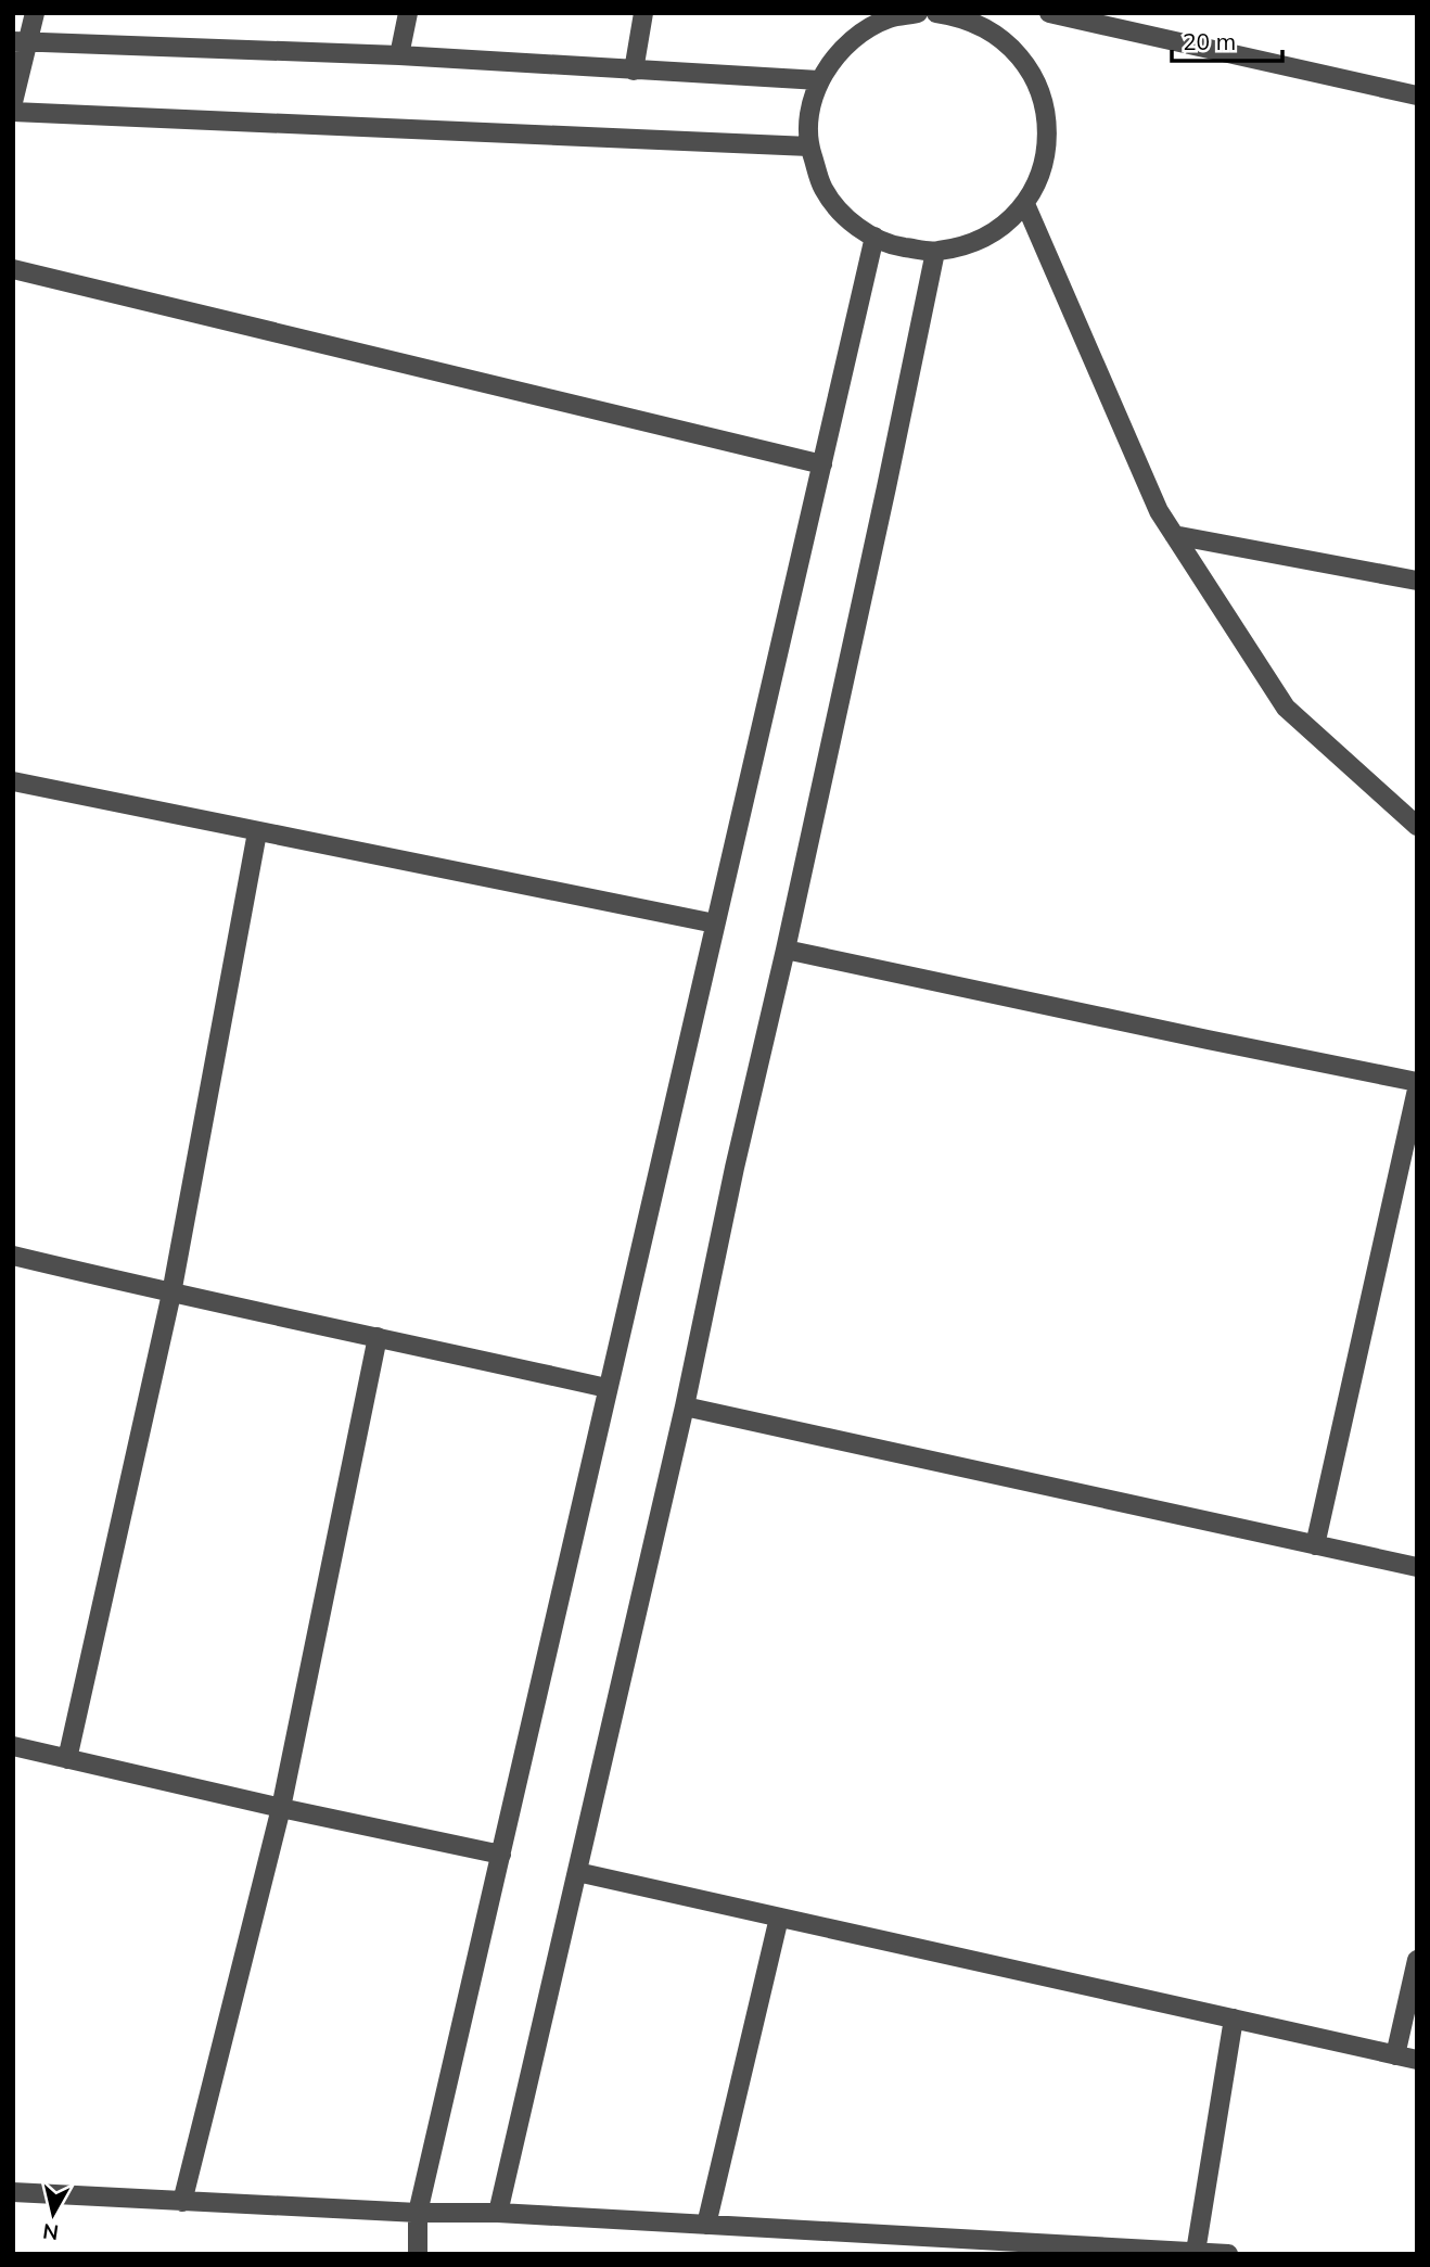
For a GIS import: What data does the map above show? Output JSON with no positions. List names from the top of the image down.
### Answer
{
  "scale_bar": "20 m",
  "north": "bottom"
}
